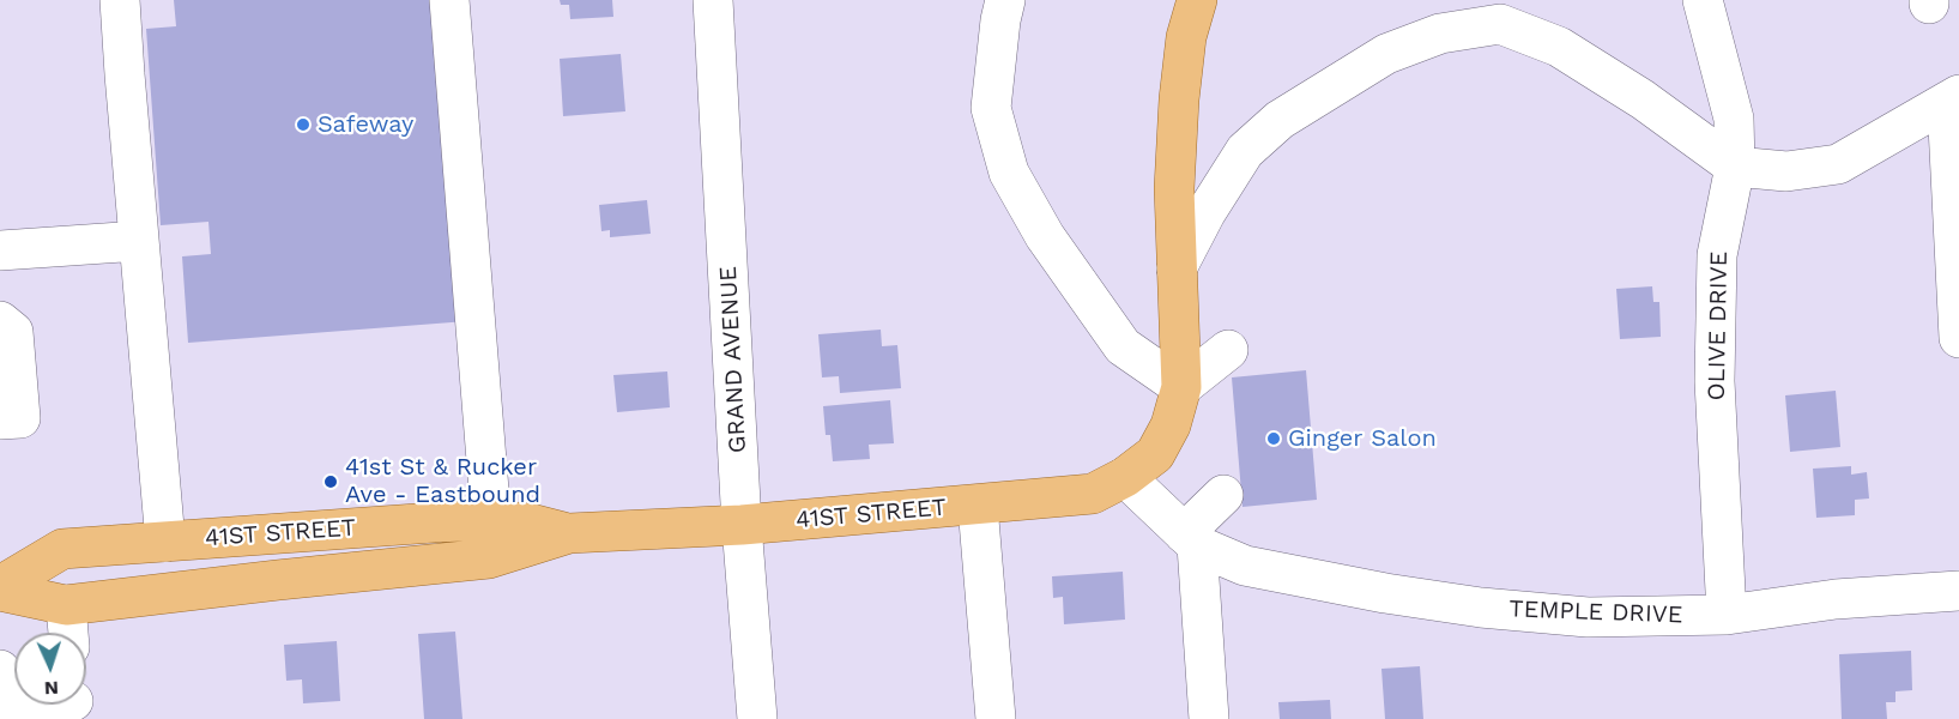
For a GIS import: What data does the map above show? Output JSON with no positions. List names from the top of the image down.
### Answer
{
  "streets": {
    "main road": ["41ST STREET"],
    "street": ["OLIVE DRIVE", "GRAND AVENUE", "TEMPLE DRIVE"]
  },
  "crossings": [
    ["OLIVE DRIVE", "TEMPLE DRIVE"],
    ["GRAND AVENUE", "41ST STREET"]
  ],
  "places": ["Safeway", "Ginger Salon", "41st St & Rucker Ave - Eastbound"],
  "north": "bottom"
}
